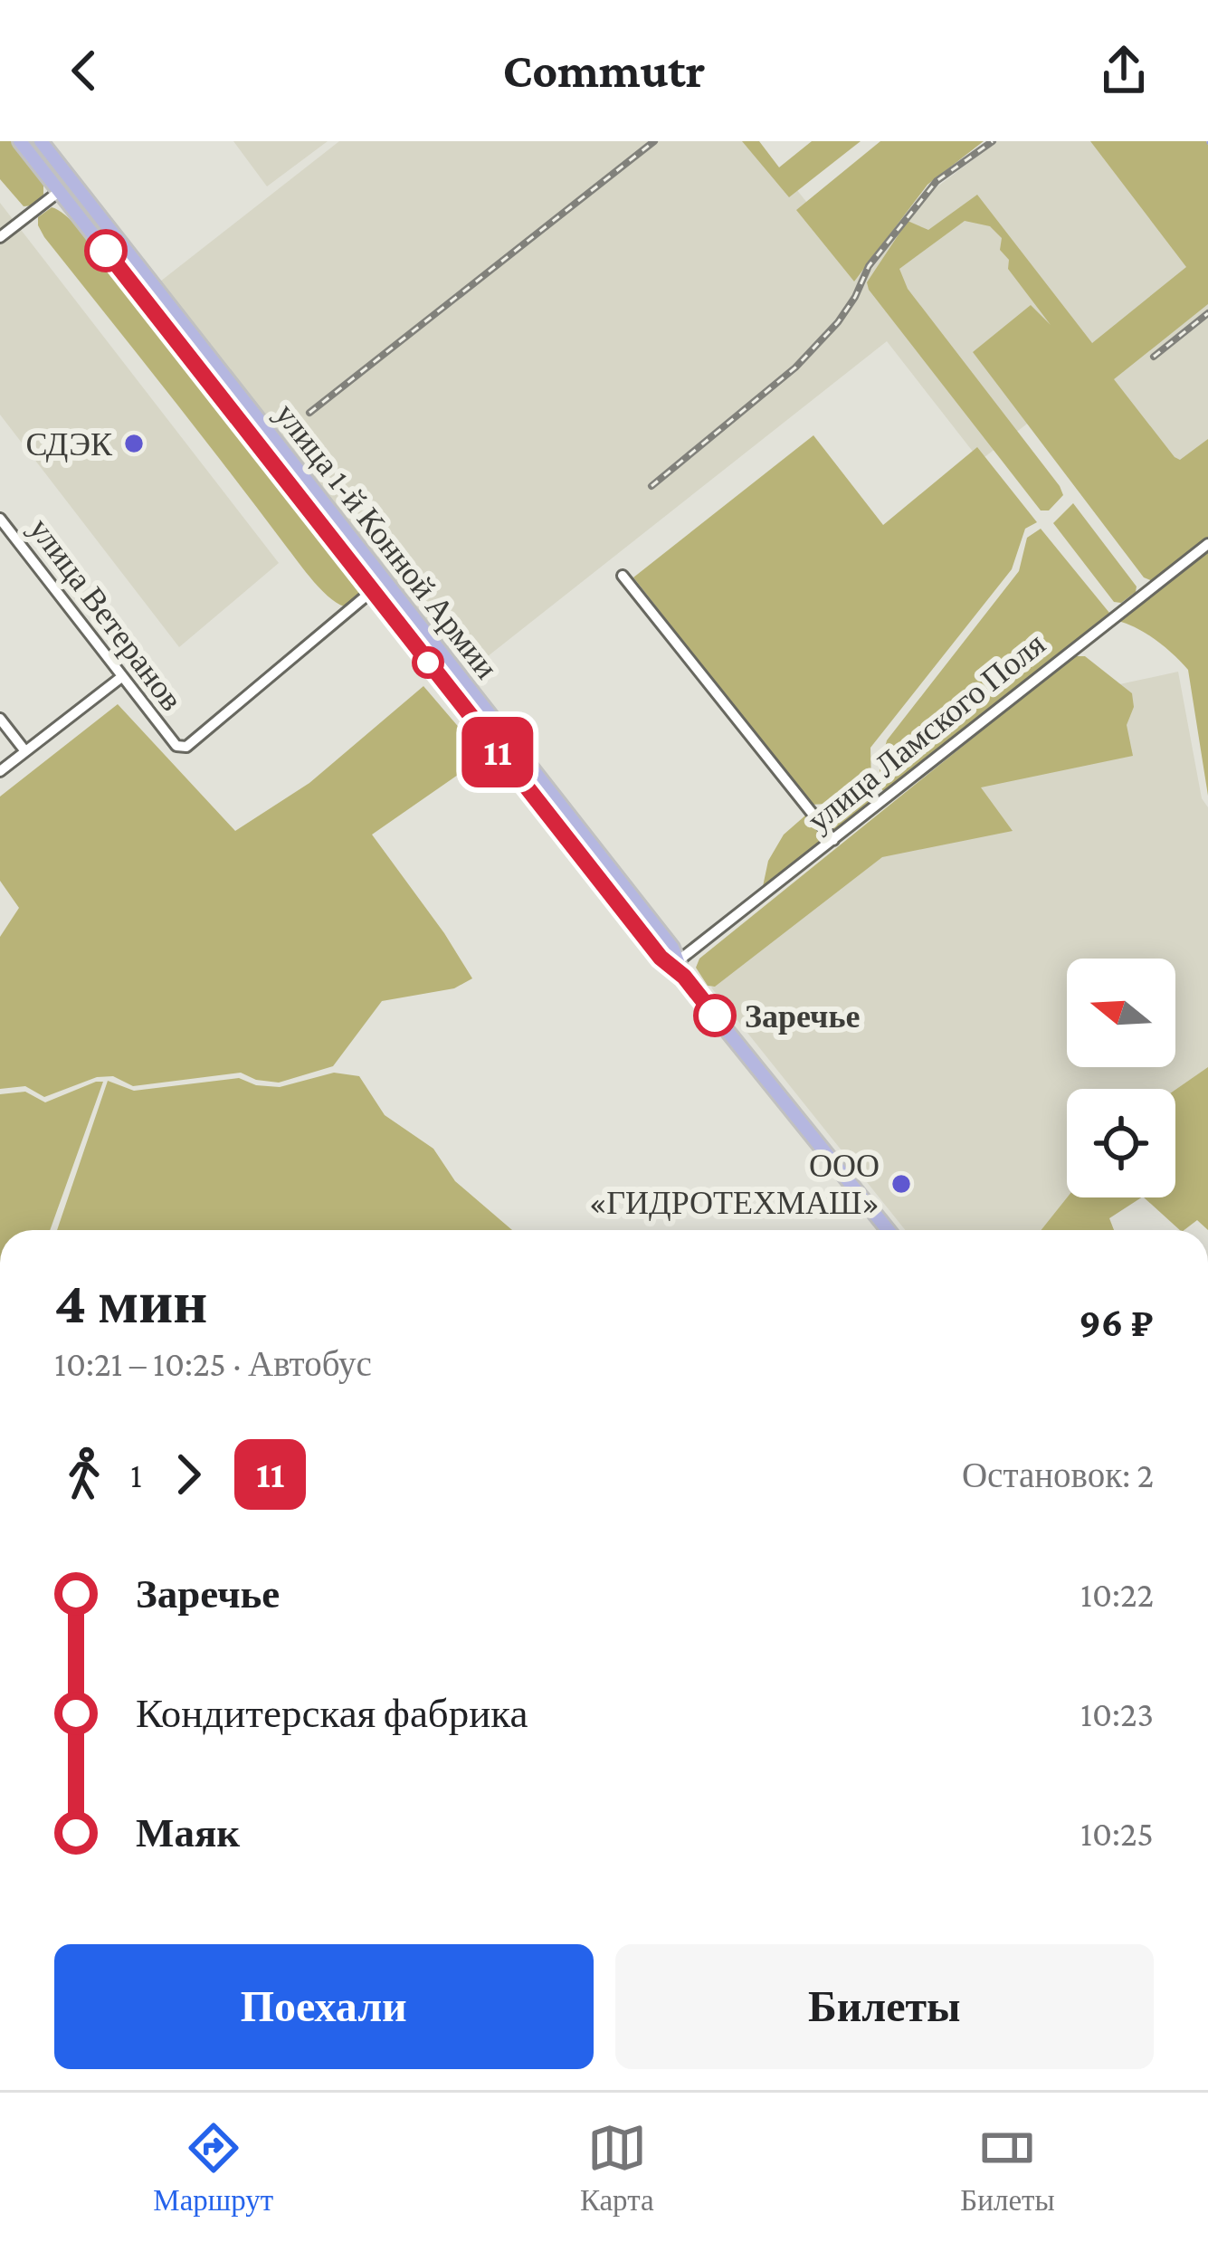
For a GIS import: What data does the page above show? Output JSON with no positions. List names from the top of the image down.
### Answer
{
  "streets": {
    "main road": ["улица 1-й Конной Армии"],
    "street": ["улица Ветеранов", "улица Ламского Поля"]
  },
  "crossings": [
    ["улица 1-й Конной Армии", "улица Ветеранов"],
    ["улица 1-й Конной Армии", "улица Ламского Поля"]
  ],
  "places": ["СДЭК", "Заречье", "ООО «ГИДРОТЕХМАШ»"],
  "lines": ["bus line 11"],
  "north": "left",
  "page": {
    "header": "Commutr",
    "on_map": "11",
    "heading": ["4 мин", "10:21 – 10:25 · Автобус", "96 ₽"],
    "legs": ["1", "11", "Остановок: 2"],
    "list": [
      {
        "name": "Заречье",
        "value": "10:22"
      },
      {
        "name": "Кондитерская фабрика",
        "value": "10:23"
      },
      {
        "name": "Маяк",
        "value": "10:25"
      }
    ],
    "buttons": ["Поехали", "Билеты"],
    "tabs": ["Маршрут", "Карта", "Билеты"]
  }
}
